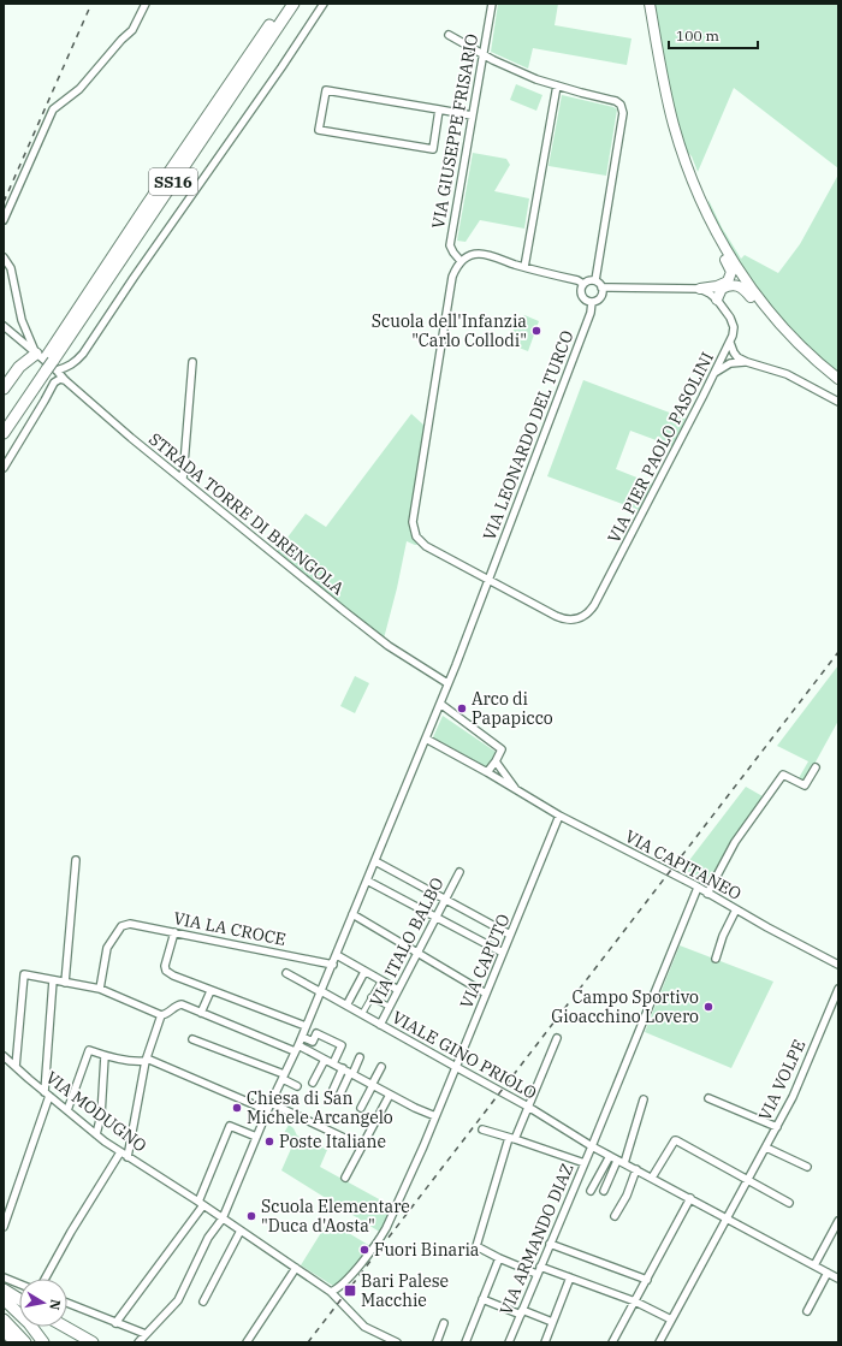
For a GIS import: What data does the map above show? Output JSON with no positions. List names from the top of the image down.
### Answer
{
  "streets": {
    "highway": ["SS16"],
    "street": [
      "VIA GIUSEPPE FRISARIO",
      "VIA LEONARDO DEL TURCO",
      "VIA PIER PAOLO PASOLINI",
      "STRADA TORRE DI BRENGOLA",
      "VIA CAPITANEO",
      "VIA LA CROCE",
      "VIA ITALO BALBO",
      "VIA CAPUTO",
      "VIALE GINO PRIOLO",
      "VIA VOLPE",
      "VIA MODUGNO",
      "VIA ARMANDO DIAZ"
    ]
  },
  "crossings": [
    ["VIA GIUSEPPE FRISARIO", "VIA PIER PAOLO PASOLINI"],
    ["SS16", "STRADA TORRE DI BRENGOLA"],
    ["VIA LEONARDO DEL TURCO", "VIA PIER PAOLO PASOLINI"],
    ["VIA LEONARDO DEL TURCO", "STRADA TORRE DI BRENGOLA"],
    ["VIA LEONARDO DEL TURCO", "VIA CAPITANEO"],
    ["VIA LEONARDO DEL TURCO", "VIA LA CROCE"],
    ["VIA LEONARDO DEL TURCO", "VIALE GINO PRIOLO"],
    ["VIA LEONARDO DEL TURCO", "VIA MODUGNO"],
    ["VIA CAPITANEO", "VIA CAPUTO"],
    ["VIA CAPITANEO", "VIA ARMANDO DIAZ"],
    ["VIA ITALO BALBO", "VIALE GINO PRIOLO"],
    ["VIA CAPUTO", "VIALE GINO PRIOLO"],
    ["VIA CAPUTO", "VIA MODUGNO"],
    ["VIALE GINO PRIOLO", "VIA VOLPE"],
    ["VIALE GINO PRIOLO", "VIA ARMANDO DIAZ"]
  ],
  "places": {
    "other": [
      "Scuola dell'Infanzia \"Carlo Collodi\"",
      "Arco di Papapicco",
      "Campo Sportivo Gioacchino Lovero",
      "Chiesa di San Michele Arcangelo",
      "Poste Italiane",
      "Scuola Elementare \"Duca d'Aosta\"",
      "Fuori Binaria"
    ],
    "transit": ["Bari Palese Macchie"]
  },
  "scale_bar": "100 m",
  "north": "right"
}
